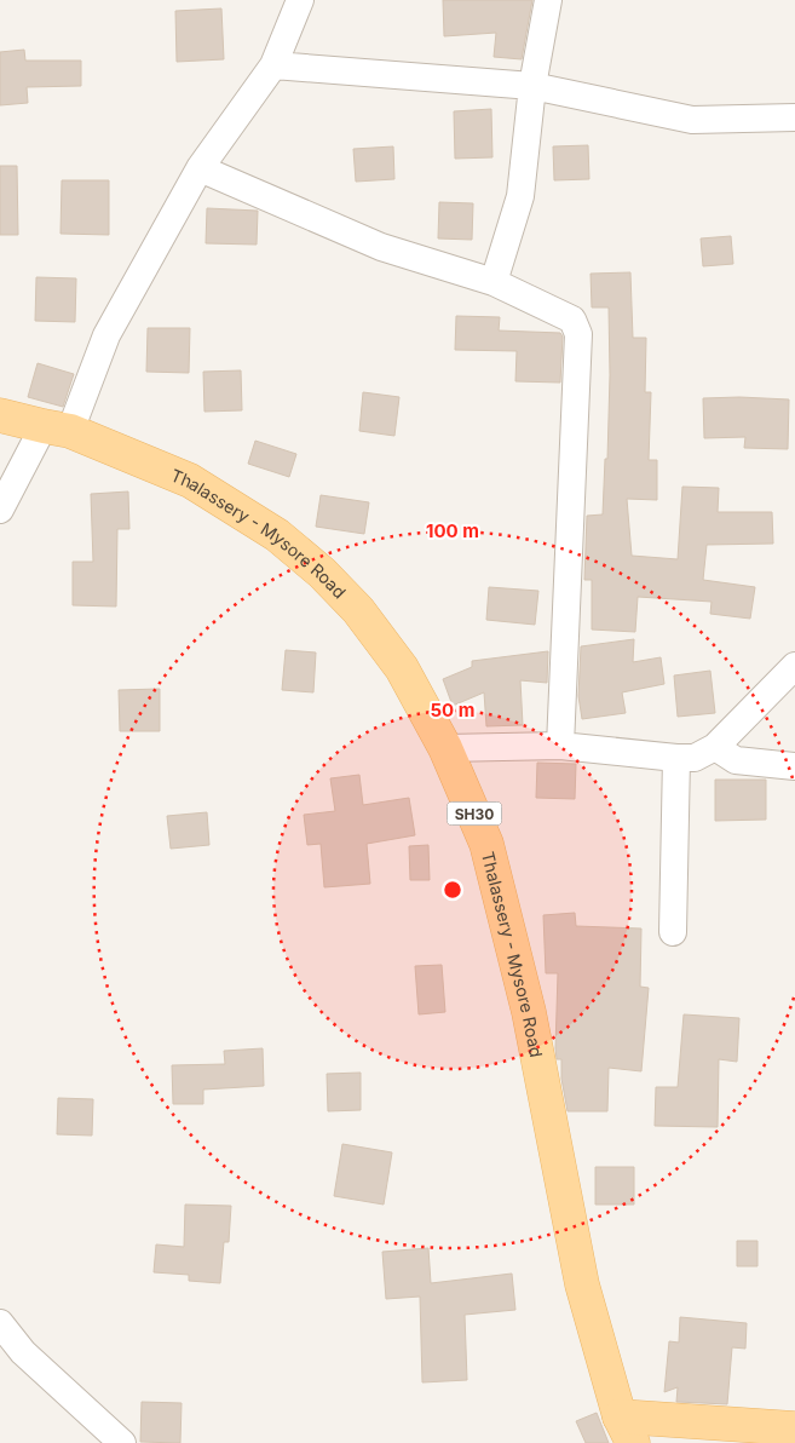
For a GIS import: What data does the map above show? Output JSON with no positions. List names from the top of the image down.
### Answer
{
  "streets": {
    "main road": ["Thalassery - Mysore Road", "SH30"]
  },
  "rings": ["100 m", "50 m"]
}
